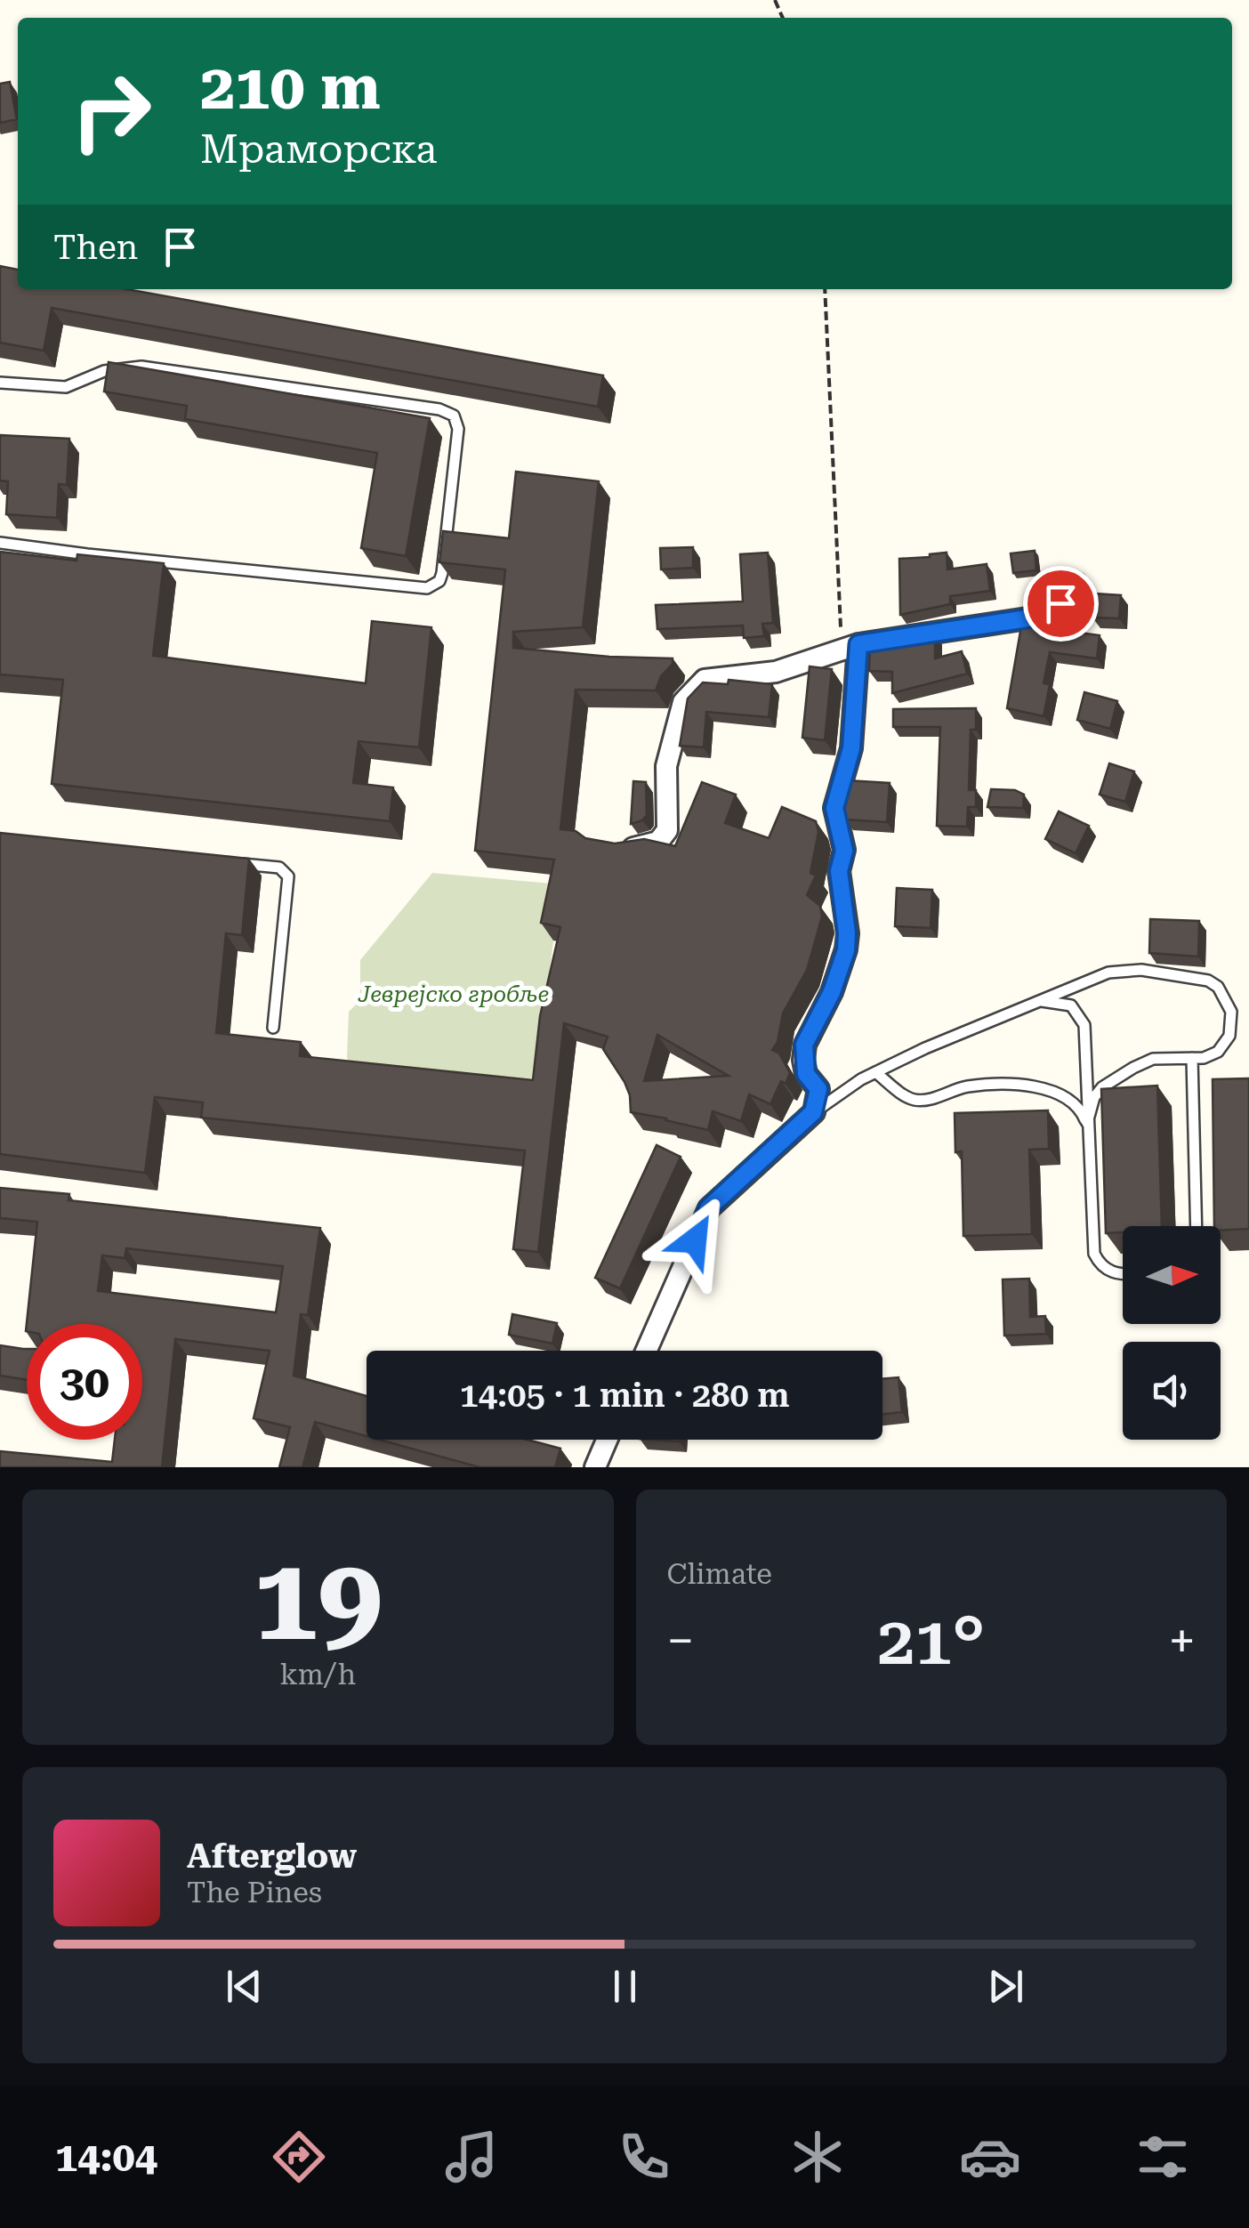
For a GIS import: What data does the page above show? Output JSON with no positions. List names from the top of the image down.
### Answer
{
  "parks": ["Јеврејско гробље"],
  "north": "right",
  "page": {
    "turn": ["210 m", "Мраморска"],
    "then": "Then",
    "limit": "30",
    "trip": "14:05 · 1 min · 280 m",
    "tile": [
      ["19", "km/h"],
      "Climate"
    ],
    "heat": ["−", "21°", "+"],
    "song": ["Afterglow", "The Pines"],
    "tabs": "14:04"
  }
}
